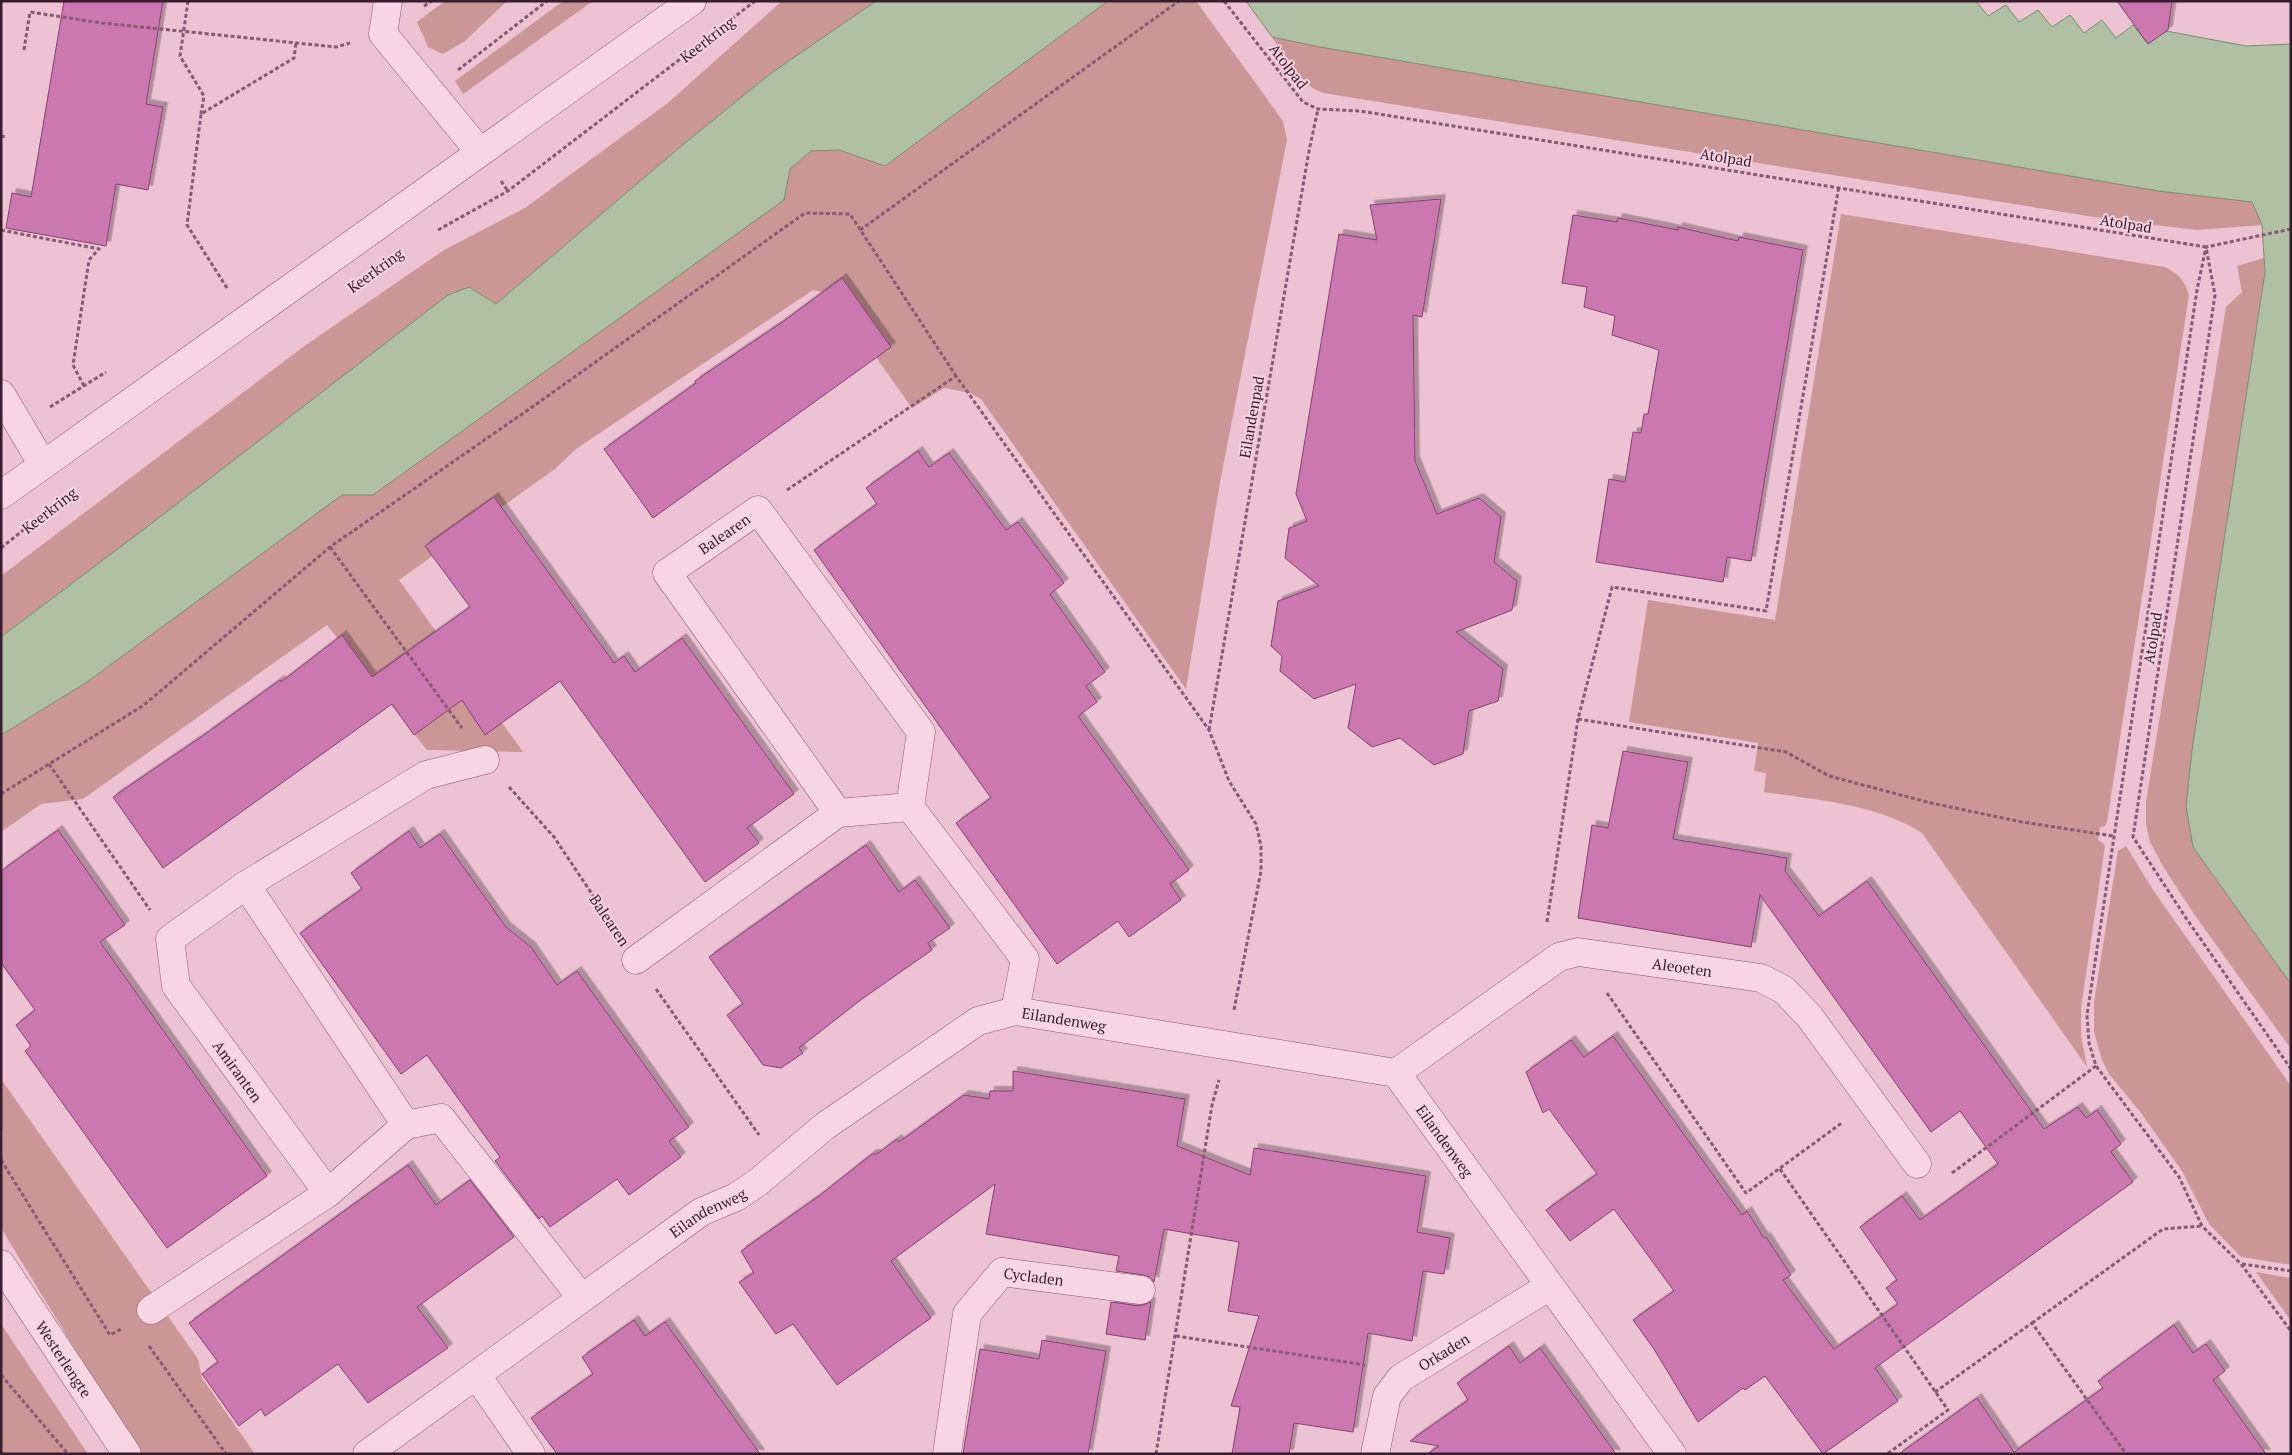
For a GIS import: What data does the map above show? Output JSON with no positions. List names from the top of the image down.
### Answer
{
  "streets": {
    "street": [
      "Balearen",
      "Aleoeten",
      "Eilandenweg",
      "Amiranten",
      "Cycladen",
      "Orkaden",
      "Westerlengte"
    ],
    "path": ["Keerkring", "Atolpad", "Eilandenpad"]
  },
  "crossings": [
    ["Atolpad", "Eilandenpad"],
    ["Balearen", "Eilandenweg"],
    ["Eilandenweg", "Orkaden"]
  ]
}
